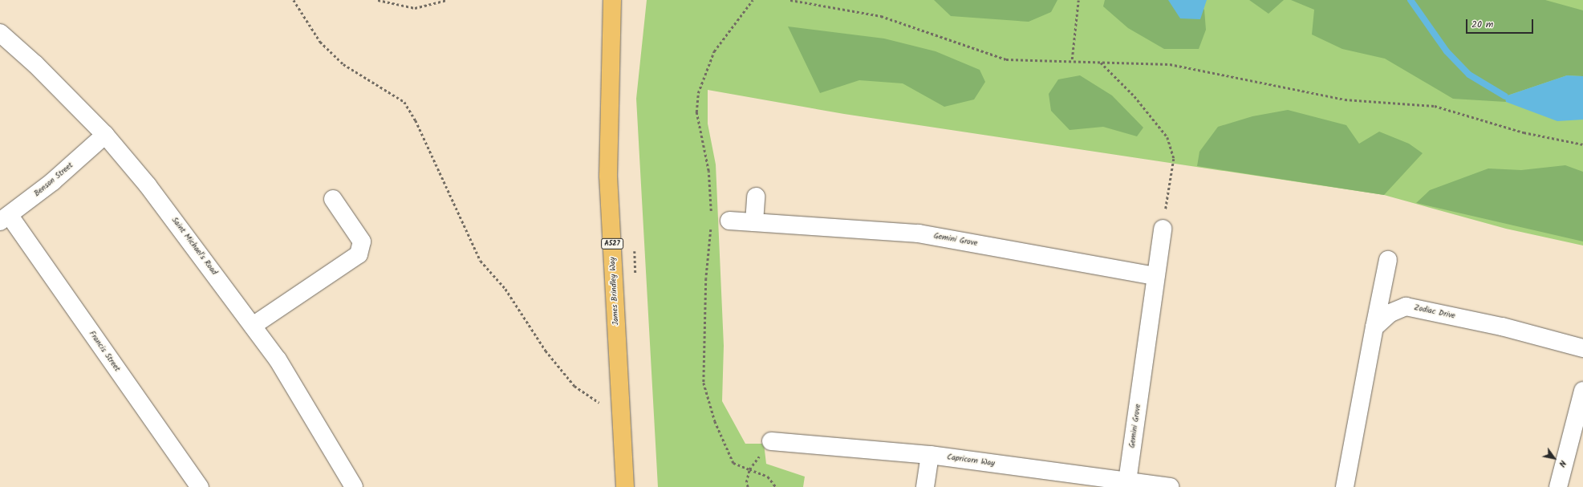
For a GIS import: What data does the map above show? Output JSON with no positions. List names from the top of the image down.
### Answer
{
  "streets": {
    "main road": ["A527", "James Brindley Way"],
    "street": [
      "Benson Street",
      "Gemini Grove",
      "Saint Michael's Road",
      "Zodiac Drive",
      "Francis Street",
      "Capricorn Way"
    ]
  },
  "crossings": [
    ["Benson Street", "Saint Michael's Road"],
    ["Benson Street", "Francis Street"],
    ["Gemini Grove", "Capricorn Way"]
  ],
  "scale_bar": "20 m",
  "north": "bottom right"
}
